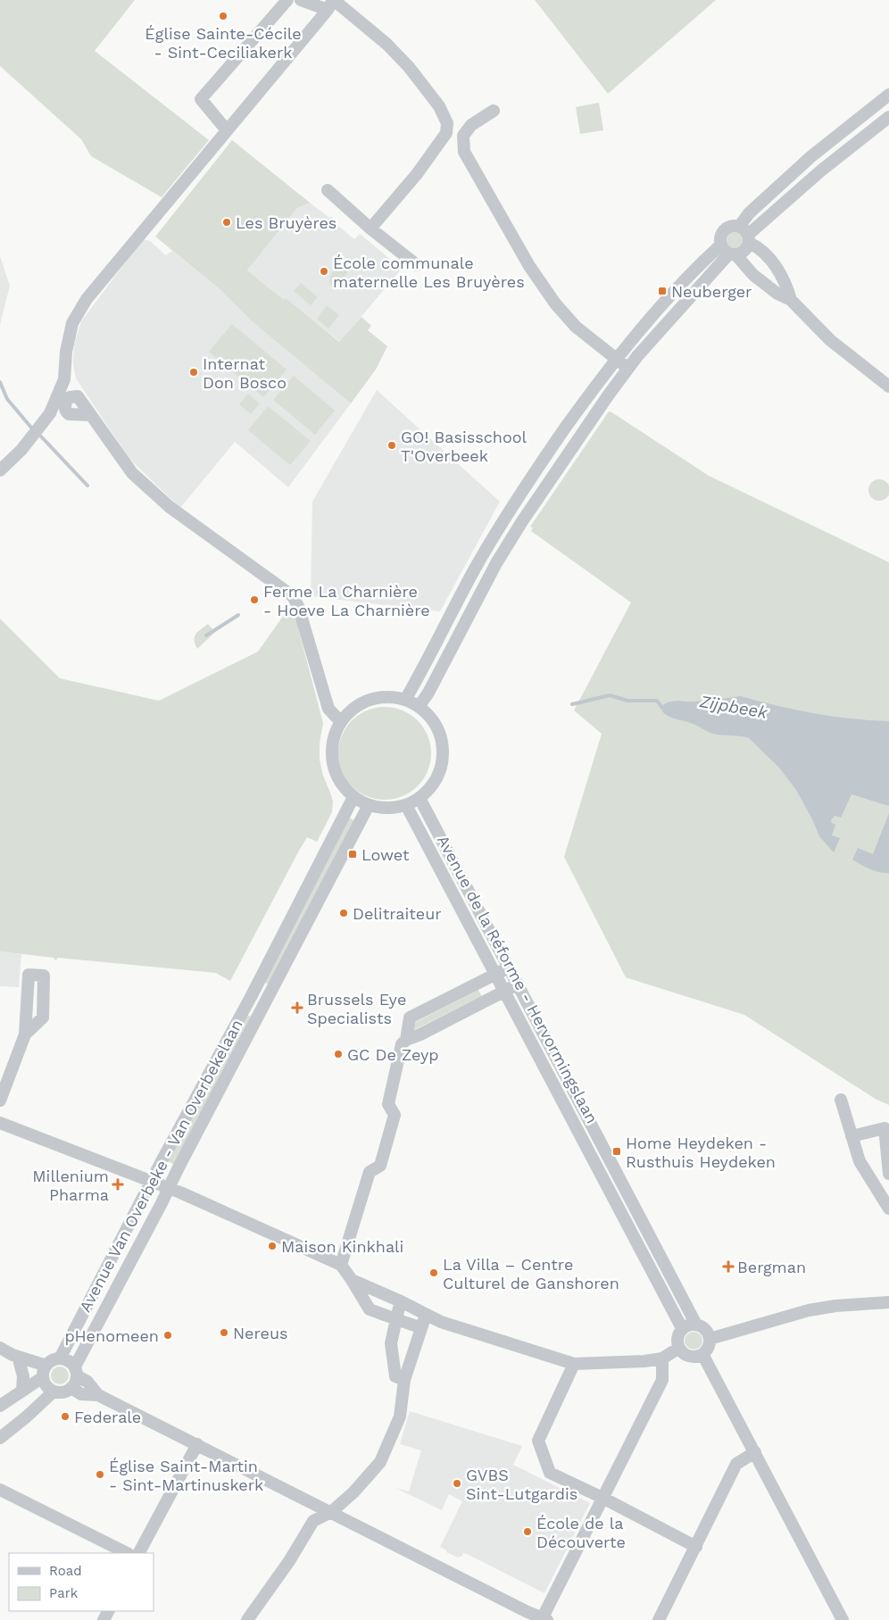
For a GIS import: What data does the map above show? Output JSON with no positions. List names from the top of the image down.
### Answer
{
  "streets": {
    "street": ["Avenue de la Réforme - Hervormingslaan", "Avenue Van Overbeke - Van Overbekelaan"]
  },
  "crossings": [
    ["Avenue de la Réforme - Hervormingslaan", "Avenue Van Overbeke - Van Overbekelaan"]
  ],
  "water": ["Zijpbeek"],
  "places": {
    "other": [
      "Église Sainte-Cécile - Sint-Ceciliakerk",
      "Les Bruyères",
      "École communale maternelle Les Bruyères",
      "Internat Don Bosco",
      "GO! Basisschool T'Overbeek",
      "Ferme La Charnière - Hoeve La Charnière",
      "Delitraiteur",
      "GC De Zeyp",
      "Maison Kinkhali",
      "La Villa – Centre Culturel de Ganshoren",
      "Nereus",
      "pHenomeen",
      "Federale",
      "Église Saint-Martin - Sint-Martinuskerk",
      "GVBS Sint-Lutgardis",
      "École de la Découverte"
    ],
    "transit": ["Neuberger", "Lowet", "Home Heydeken - Rusthuis Heydeken"],
    "health": ["Brussels Eye Specialists", "Millenium Pharma", "Bergman"]
  },
  "legend": ["Road", "Park"]
}
